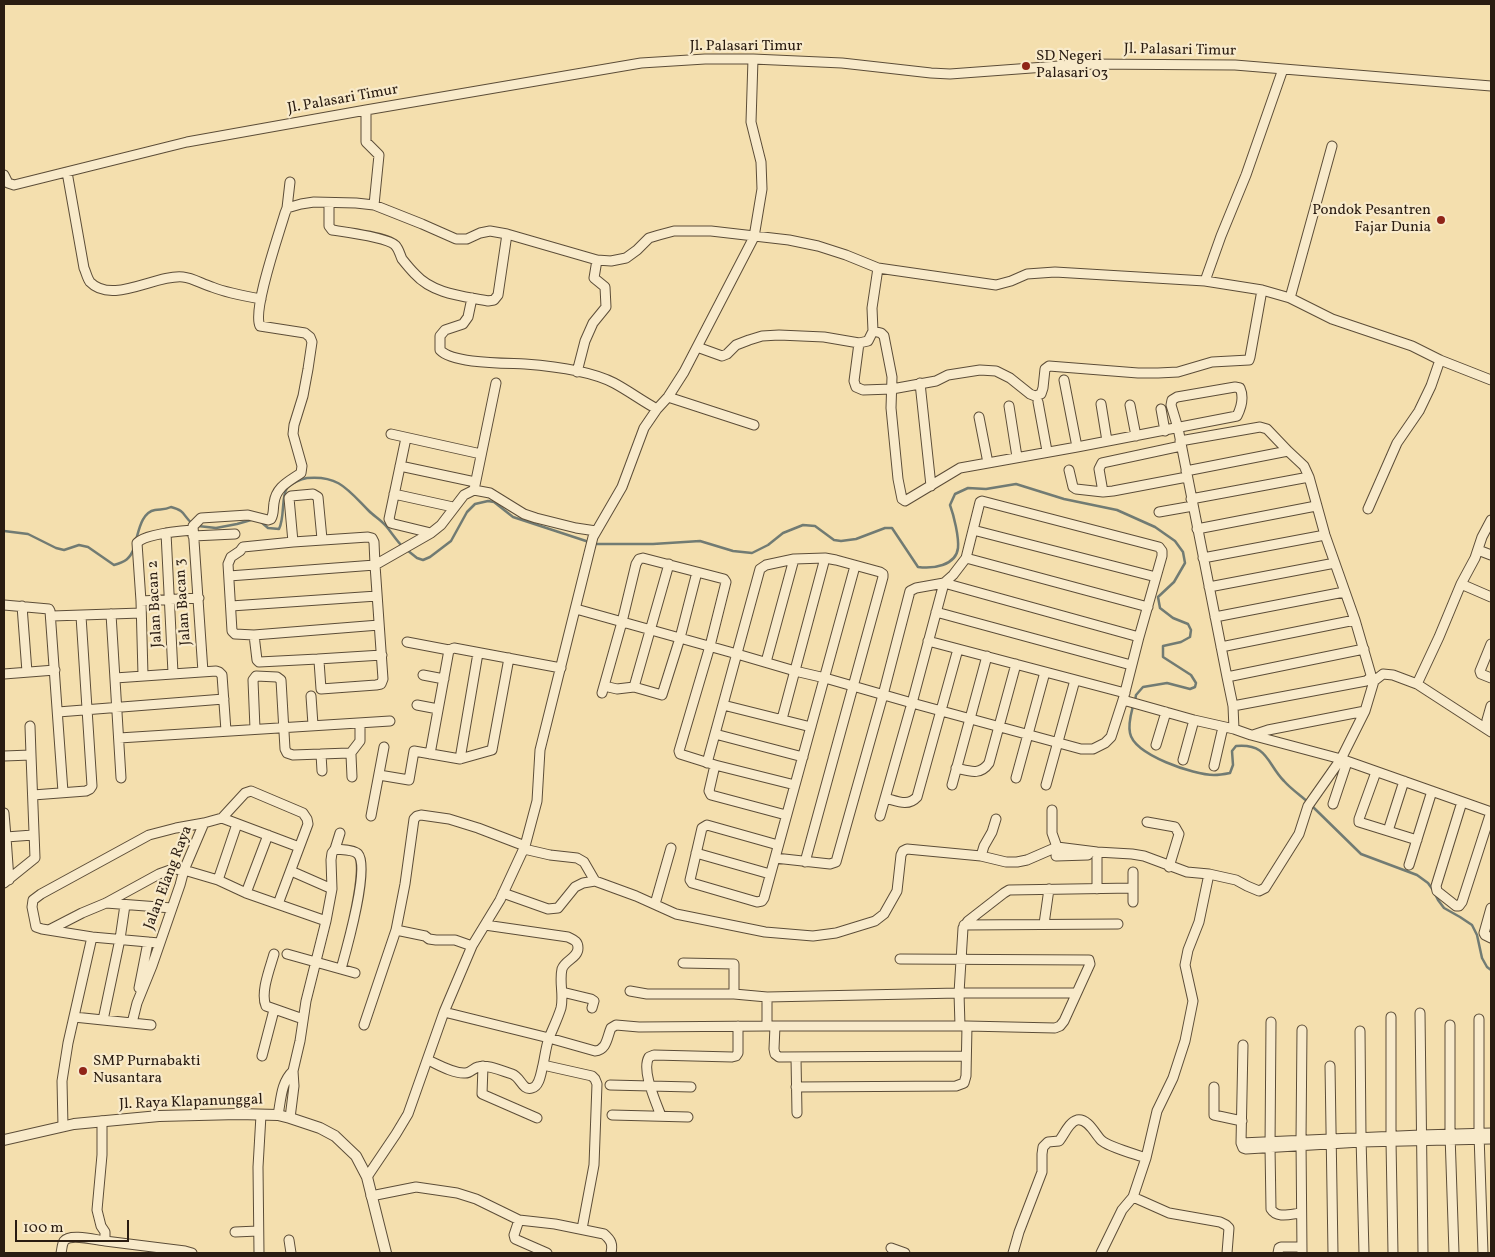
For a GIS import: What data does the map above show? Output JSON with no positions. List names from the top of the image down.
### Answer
{
  "streets": {
    "street": [
      "Jl. Palasari Timur",
      "Jalan Bacan 3",
      "Jalan Bacan 2",
      "Jalan Elang Raya",
      "Jl. Raya Klapanunggal"
    ]
  },
  "places": ["SD Negeri Palasari 03", "Pondok Pesantren Fajar Dunia", "SMP Purnabakti Nusantara"],
  "scale_bar": "100 m"
}
